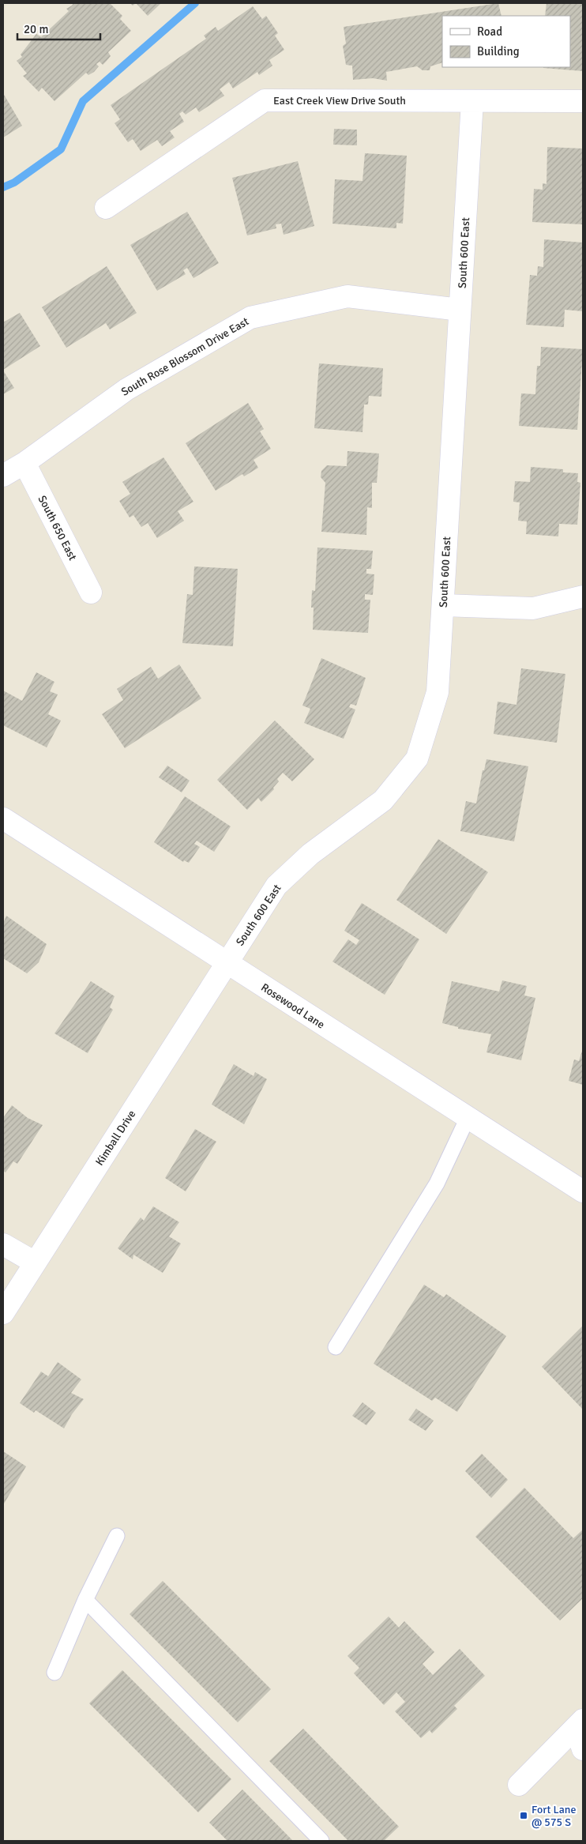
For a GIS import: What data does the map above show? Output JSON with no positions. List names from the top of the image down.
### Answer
{
  "streets": {
    "street": [
      "East Creek View Drive South",
      "South 600 East",
      "South Rose Blossom Drive East",
      "South 650 East",
      "Rosewood Lane",
      "Kimball Drive"
    ]
  },
  "crossings": [
    ["East Creek View Drive South", "South 600 East"],
    ["South 600 East", "South Rose Blossom Drive East"],
    ["South 600 East", "Rosewood Lane"],
    ["South 600 East", "Kimball Drive"],
    ["South Rose Blossom Drive East", "South 650 East"],
    ["Rosewood Lane", "Kimball Drive"]
  ],
  "places": {
    "transit": ["Fort Lane @ 575 S"]
  },
  "legend": ["Road", "Building"],
  "scale_bar": "20 m"
}
